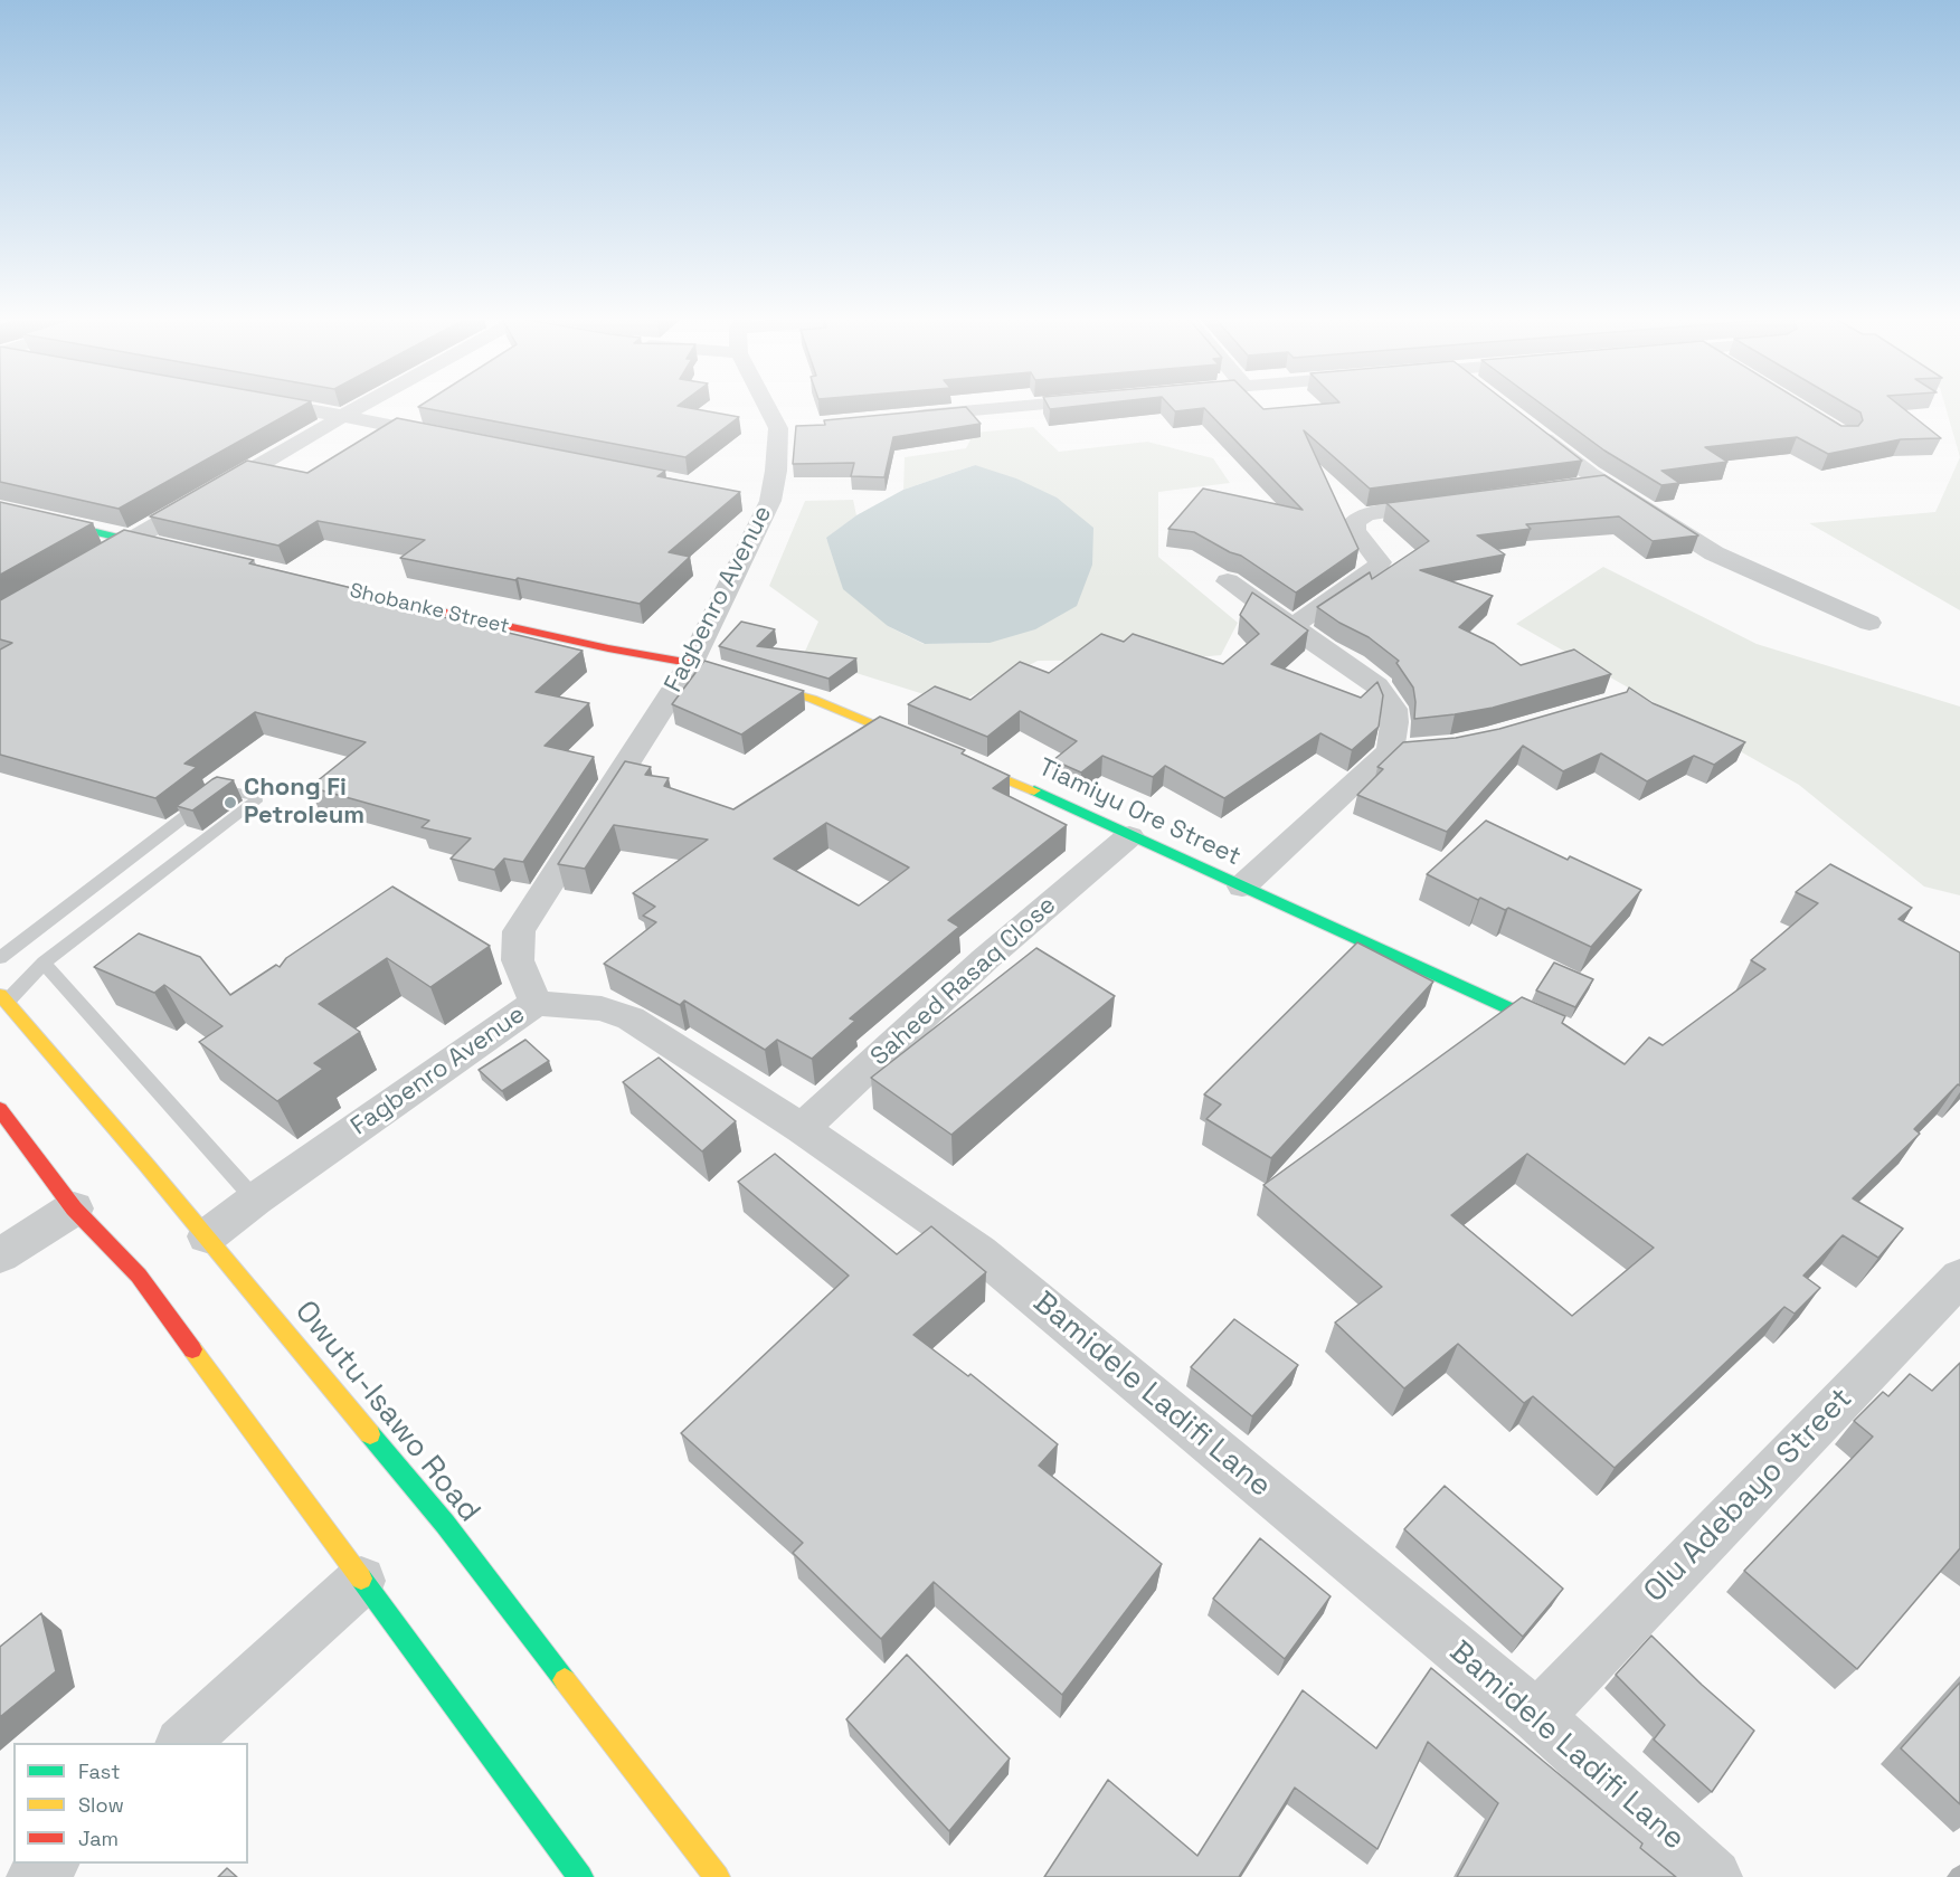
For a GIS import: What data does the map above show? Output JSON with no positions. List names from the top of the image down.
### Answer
{
  "streets": {
    "street": [
      "Fagbenro Avenue",
      "Shobanke Street",
      "Tiamiyu Ore Street",
      "Saheed Rasaq Close",
      "Bamidele Ladifi Lane",
      "Owutu-Isawo Road",
      "Olu Adebayo Street"
    ]
  },
  "crossings": [
    ["Fagbenro Avenue", "Shobanke Street"],
    ["Fagbenro Avenue", "Tiamiyu Ore Street"],
    ["Fagbenro Avenue", "Bamidele Ladifi Lane"],
    ["Fagbenro Avenue", "Owutu-Isawo Road"],
    ["Shobanke Street", "Tiamiyu Ore Street"],
    ["Tiamiyu Ore Street", "Saheed Rasaq Close"],
    ["Saheed Rasaq Close", "Bamidele Ladifi Lane"],
    ["Bamidele Ladifi Lane", "Olu Adebayo Street"]
  ],
  "places": ["Chong Fi Petroleum"],
  "legend": ["Fast", "Slow", "Jam"]
}
